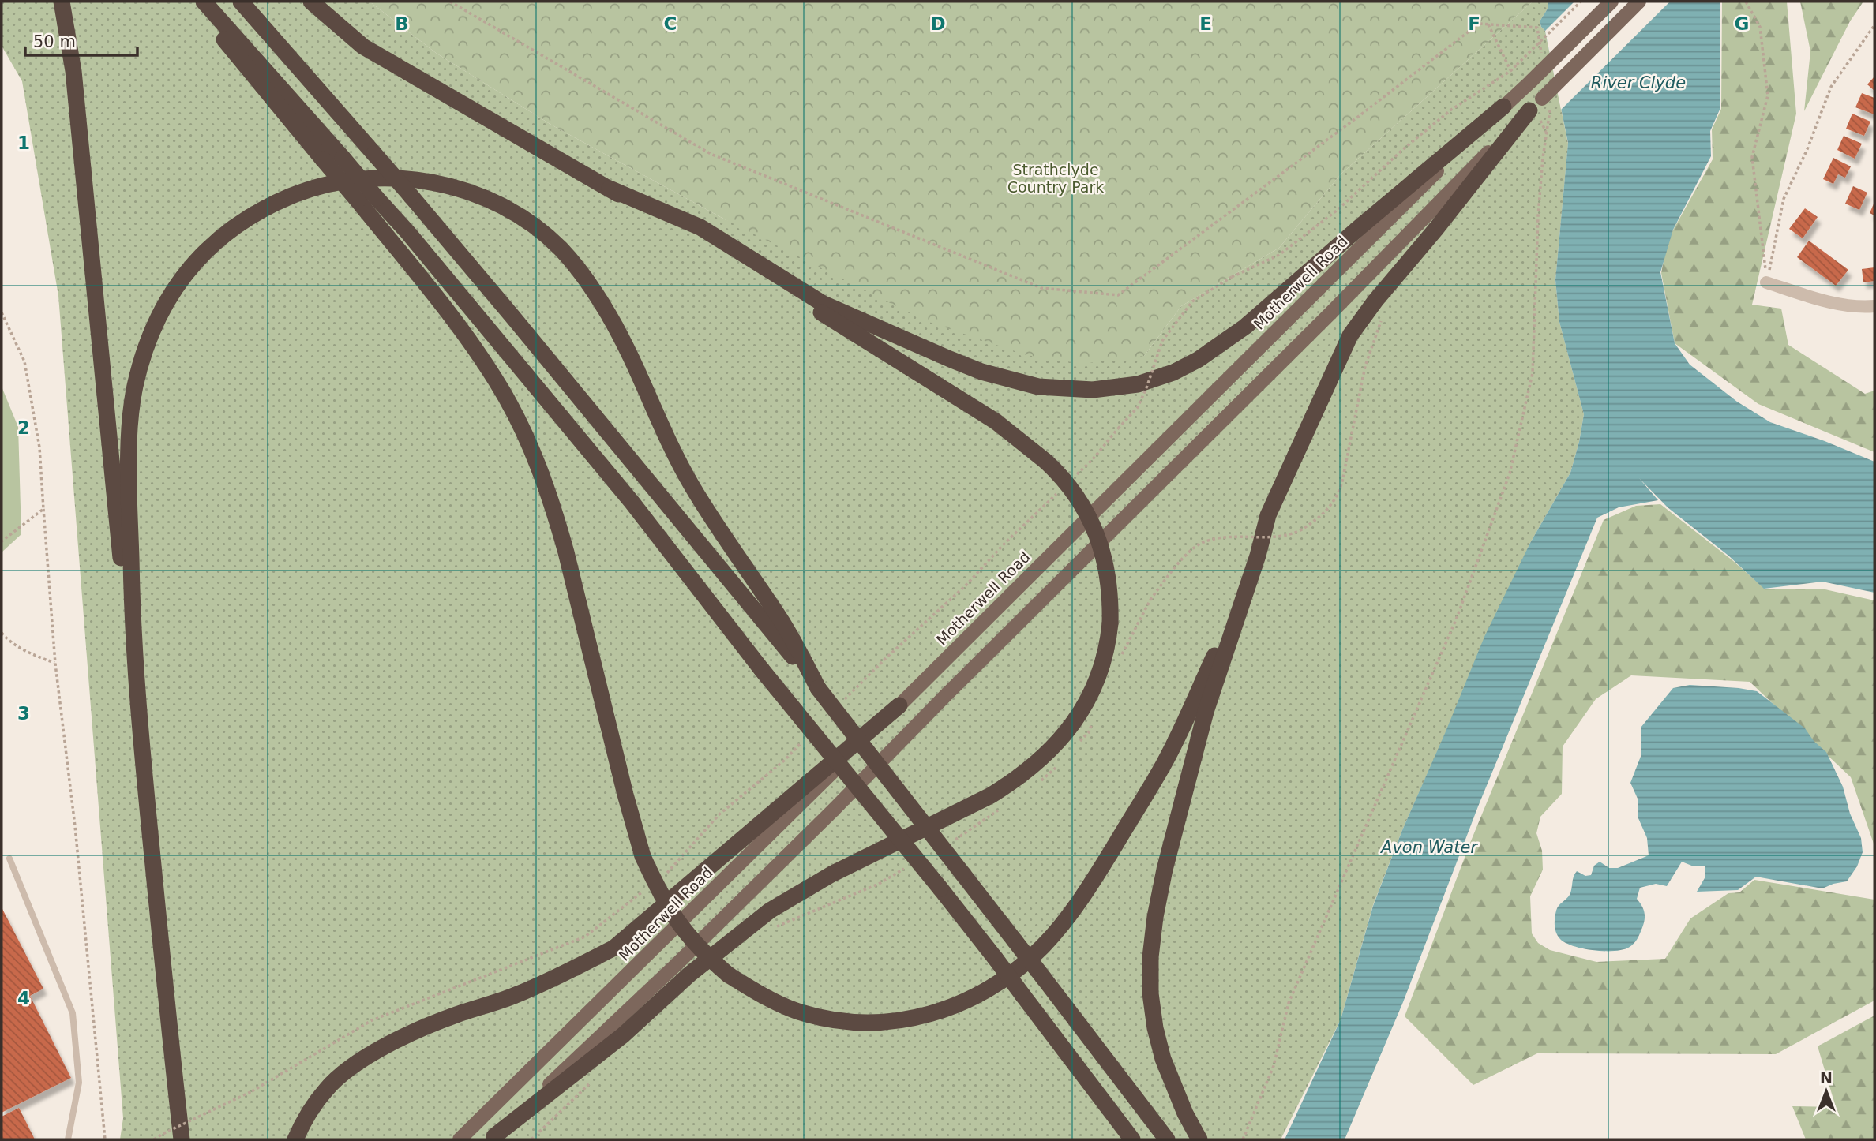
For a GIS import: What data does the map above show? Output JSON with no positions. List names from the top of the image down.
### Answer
{
  "streets": {
    "main road": ["Motherwell Road"]
  },
  "water": ["River Clyde", "Avon Water"],
  "parks": ["Strathclyde Country Park"],
  "scale_bar": "50 m",
  "north": "top",
  "grid": {
    "columns": [
      "B",
      "C",
      "D",
      "E",
      "F",
      "G"
    ],
    "rows": [
      "1",
      "2",
      "3",
      "4"
    ]
  }
}
